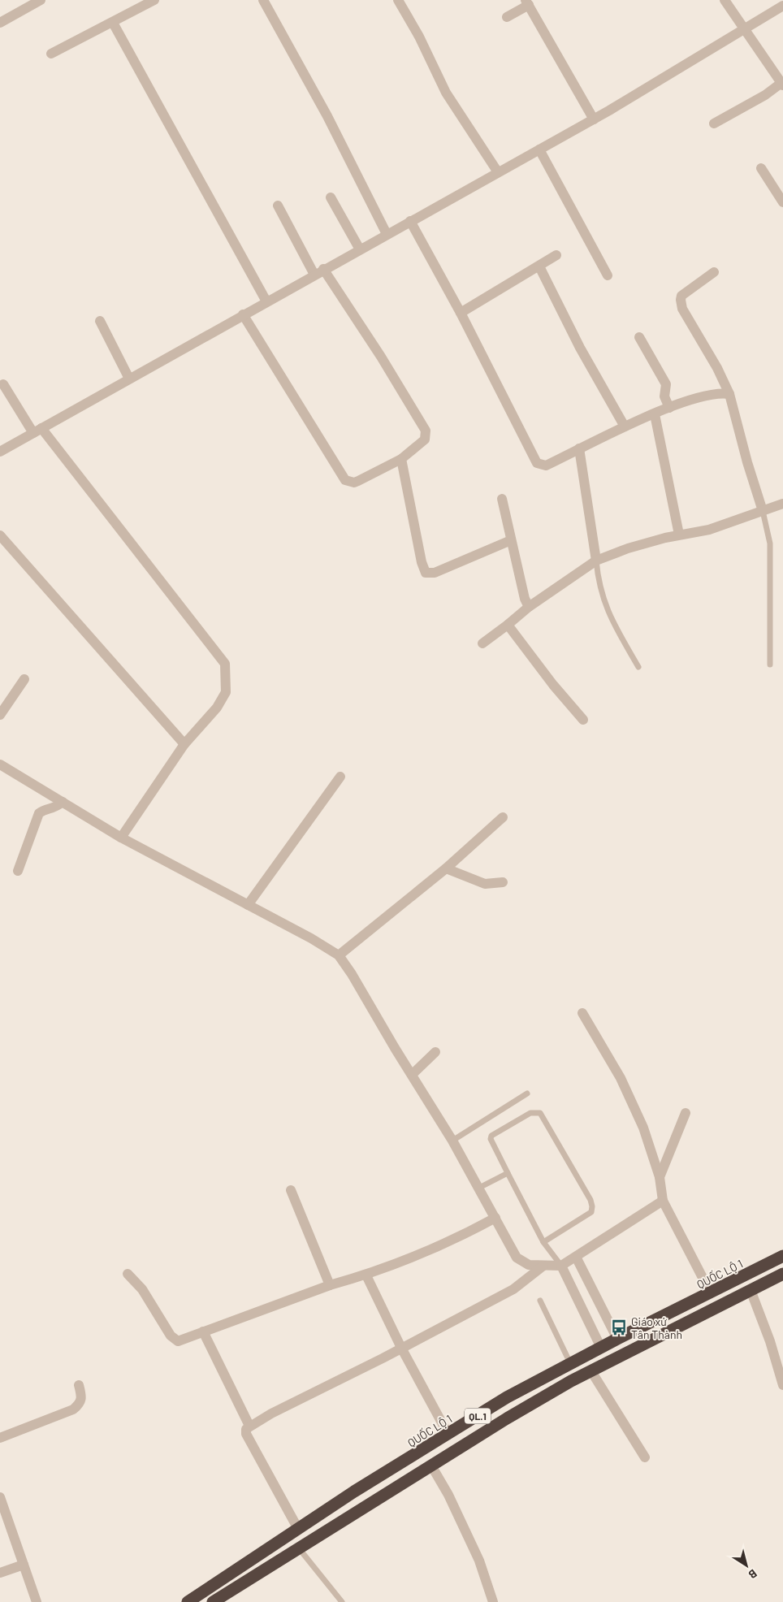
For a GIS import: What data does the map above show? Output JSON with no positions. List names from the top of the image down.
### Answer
{
  "streets": {
    "highway": ["QUỐC LỘ 1", "QL.1"]
  },
  "places": {
    "bus stop": ["Giáo xứ Tân Thành"]
  },
  "north": "bottom right"
}
